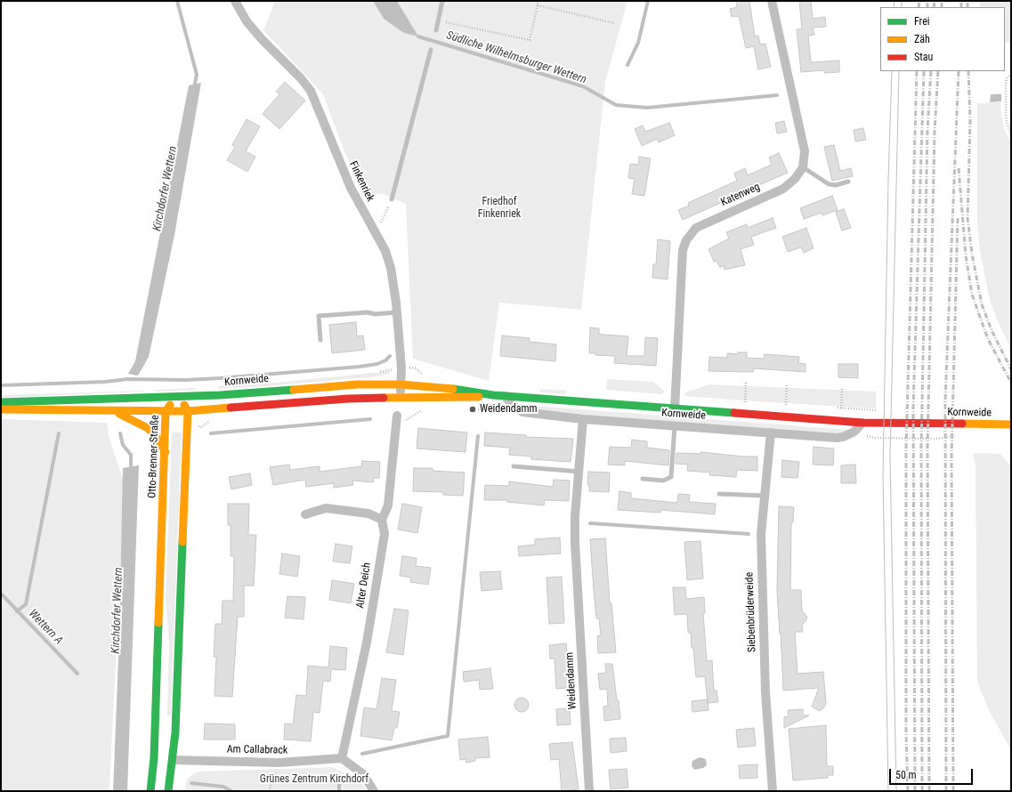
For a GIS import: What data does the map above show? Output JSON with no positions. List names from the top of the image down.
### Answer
{
  "streets": {
    "main road": ["Kornweide", "Otto-Brenner-Straße"],
    "street": [
      "Finkenriek",
      "Katenweg",
      "Alter Deich",
      "Siebenbrüderweide",
      "Weidendamm",
      "Am Callabrack"
    ]
  },
  "crossings": [
    ["Finkenriek", "Kornweide"],
    ["Katenweg", "Kornweide"],
    ["Kornweide", "Otto-Brenner-Straße"],
    ["Kornweide", "Siebenbrüderweide"],
    ["Kornweide", "Weidendamm"],
    ["Otto-Brenner-Straße", "Am Callabrack"],
    ["Alter Deich", "Am Callabrack"]
  ],
  "water": ["Südliche Wilhelmsburger Wettern", "Kirchdorfer Wettern", "Wettern A"],
  "parks": ["Friedhof Finkenriek", "Grünes Zentrum Kirchdorf"],
  "places": ["Weidendamm"],
  "legend": ["Frei", "Zäh", "Stau"],
  "scale_bar": "50 m"
}
